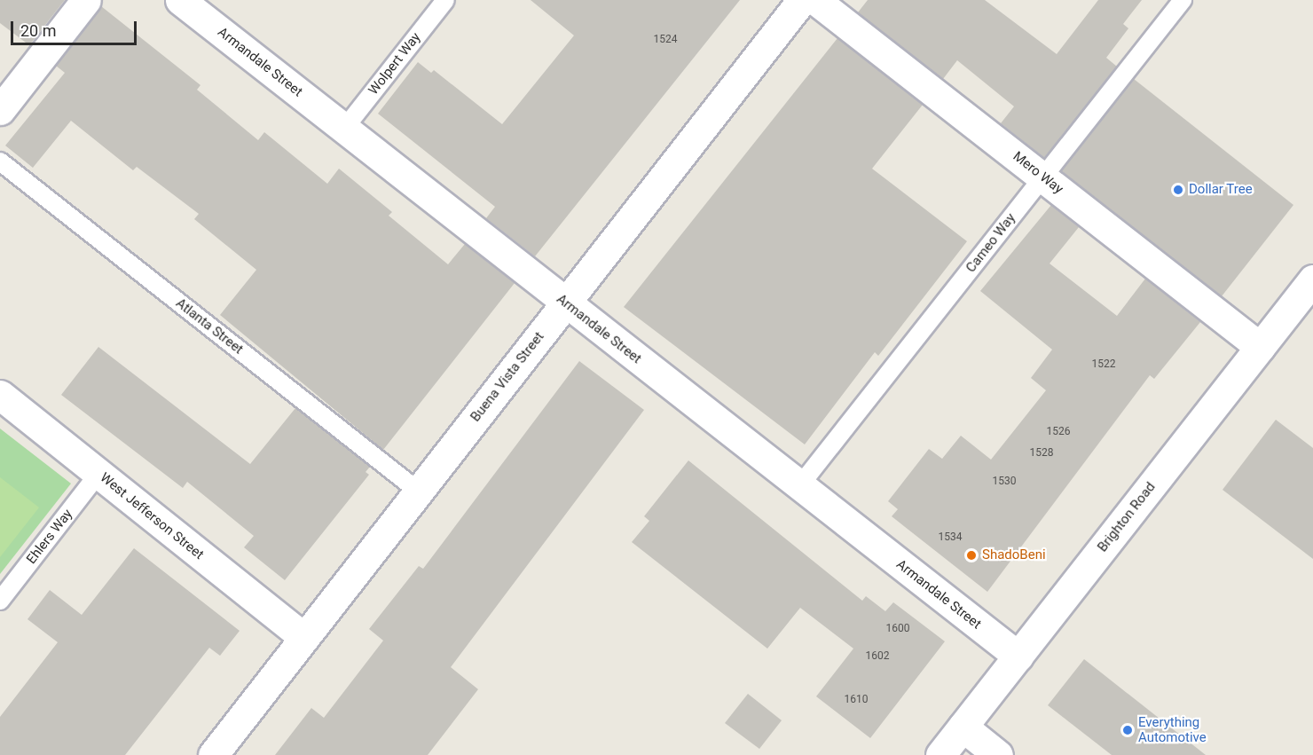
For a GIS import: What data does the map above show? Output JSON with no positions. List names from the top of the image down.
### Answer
{
  "streets": {
    "street": [
      "Armandale Street",
      "Mero Way",
      "Buena Vista Street",
      "West Jefferson Street",
      "Brighton Road"
    ],
    "lane": [
      "Wolpert Way",
      "Cameo Way",
      "Atlanta Street",
      "Ehlers Way"
    ]
  },
  "crossings": [
    ["Armandale Street", "Wolpert Way"],
    ["Armandale Street", "Cameo Way"],
    ["Armandale Street", "Buena Vista Street"],
    ["Armandale Street", "Brighton Road"],
    ["Mero Way", "Cameo Way"],
    ["Mero Way", "Brighton Road"],
    ["Atlanta Street", "Buena Vista Street"],
    ["Buena Vista Street", "West Jefferson Street"],
    ["West Jefferson Street", "Ehlers Way"]
  ],
  "places": ["Dollar Tree", "ShadoBeni", "Everything Automotive"],
  "house_numbers": [
    "1524",
    "1522",
    "1526",
    "1528",
    "1530",
    "1534",
    "1600",
    "1602",
    "1610"
  ],
  "scale_bar": "20 m"
}
